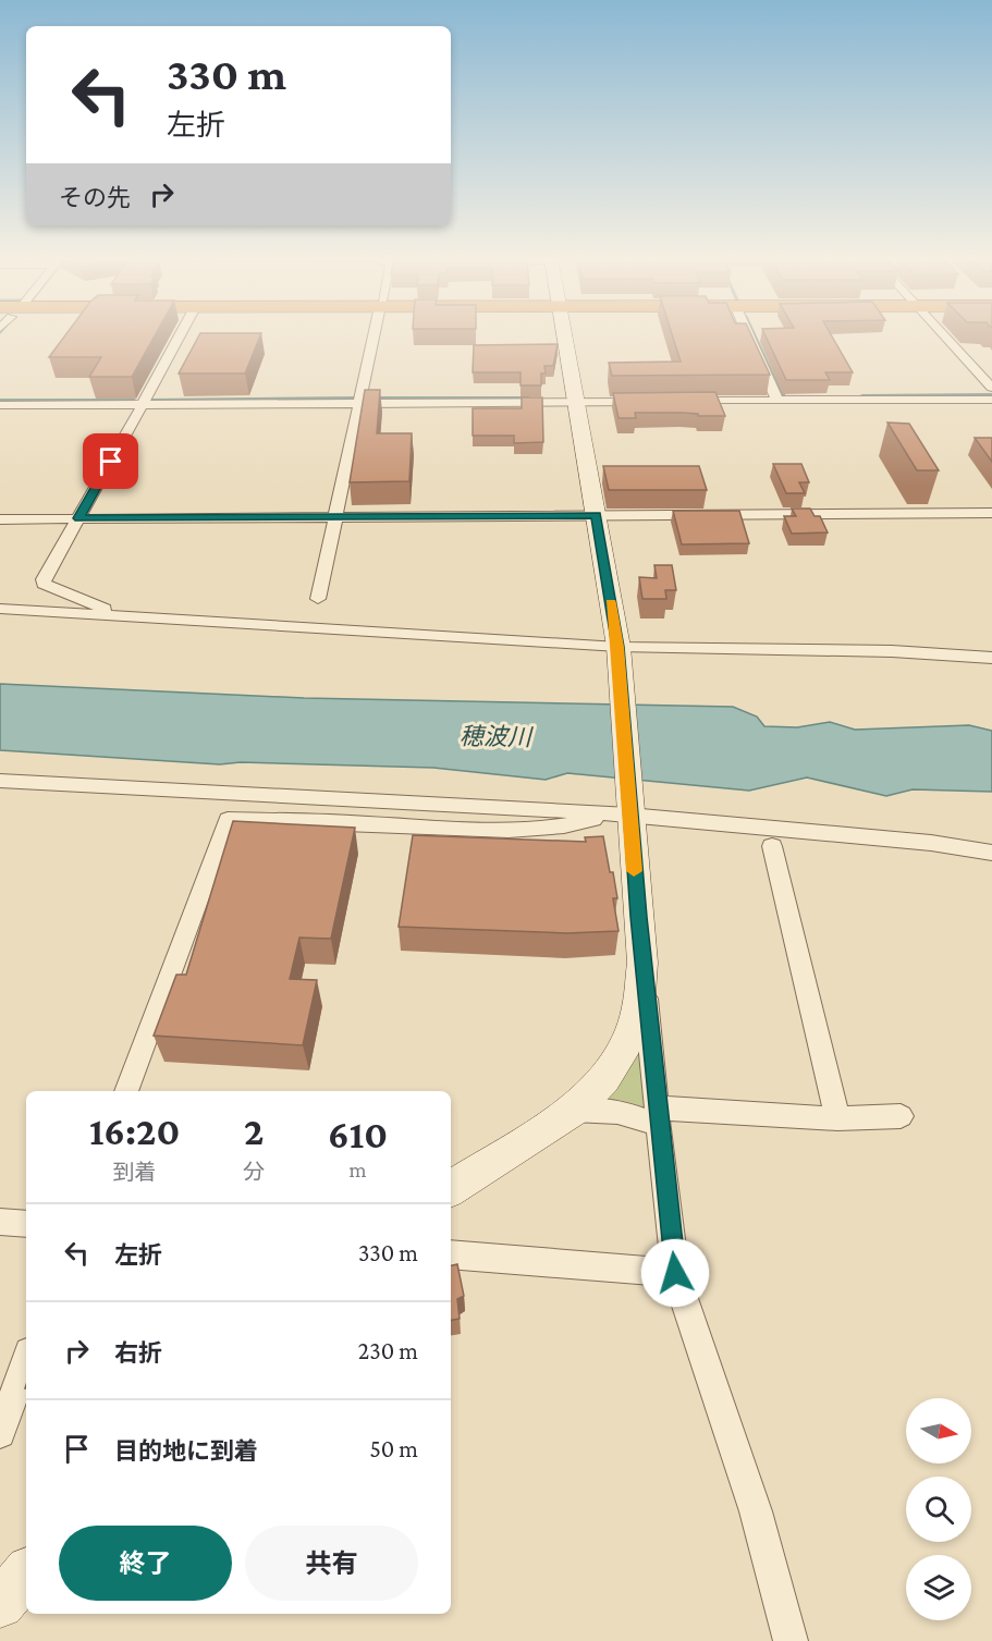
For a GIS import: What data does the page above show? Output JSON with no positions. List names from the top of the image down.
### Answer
{
  "water": ["穂波川"],
  "north": "right",
  "page": {
    "turn": ["330 m", "左折"],
    "then": "その先",
    "eta": [
      "16:20",
      "到着",
      "2",
      "分",
      "610",
      "m"
    ],
    "list": [
      {
        "name": "左折",
        "value": "330 m"
      },
      {
        "name": "右折",
        "value": "230 m"
      },
      {
        "name": "目的地に到着",
        "value": "50 m"
      }
    ],
    "buttons": ["終了", "共有"]
  }
}
